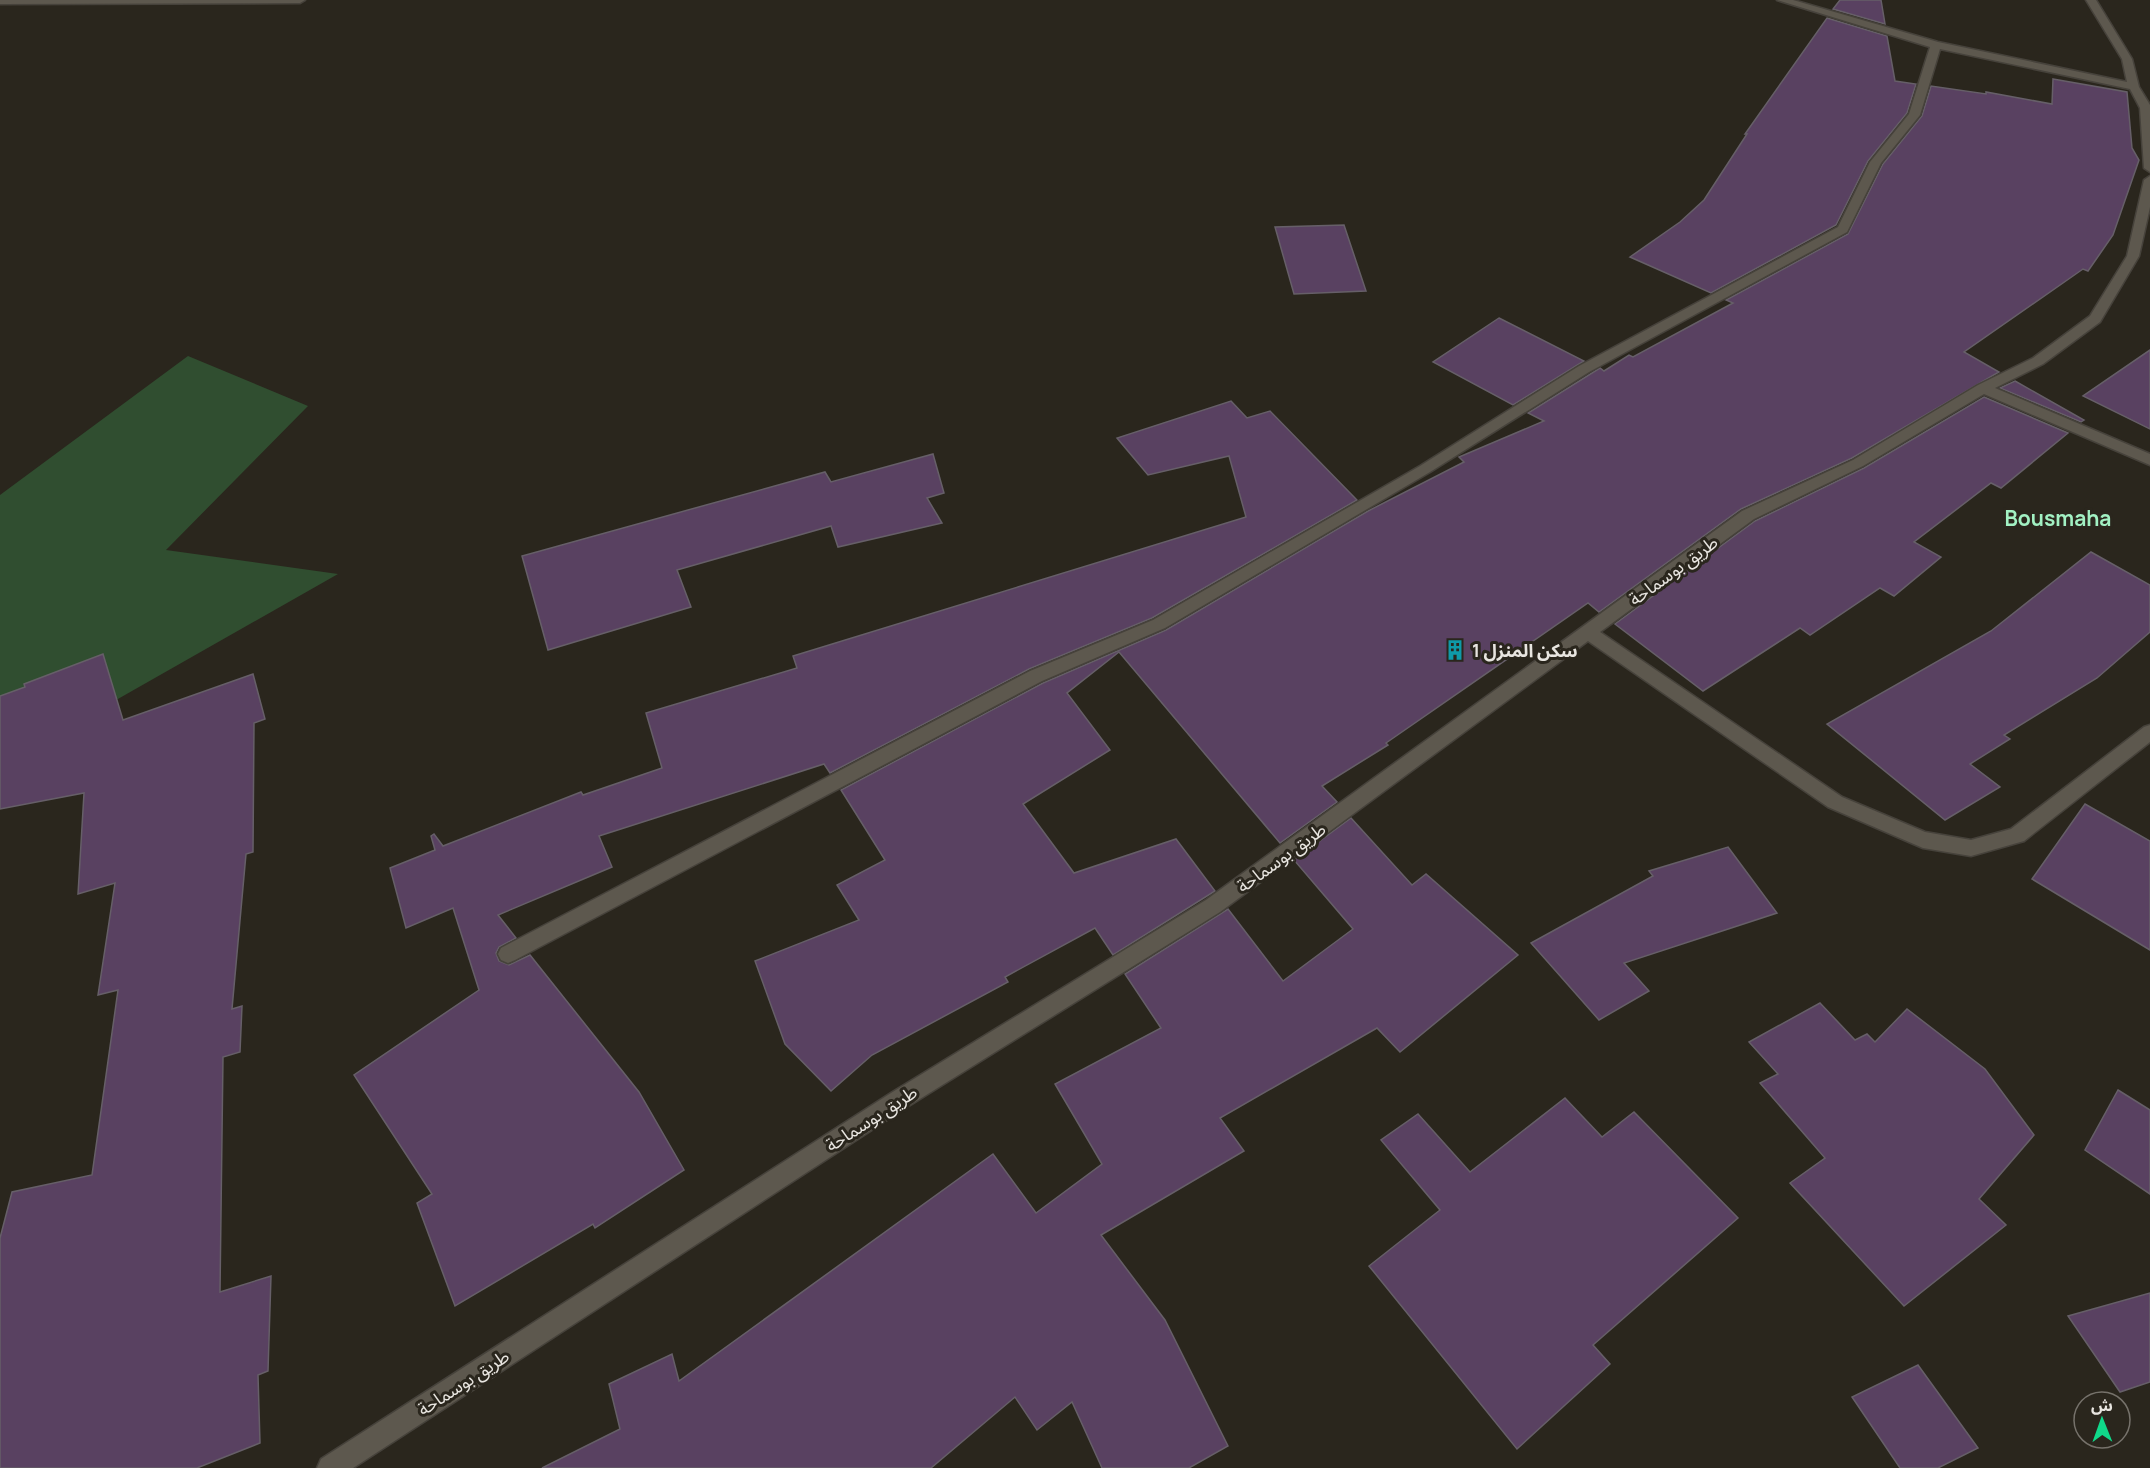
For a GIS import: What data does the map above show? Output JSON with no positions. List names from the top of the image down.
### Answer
{
  "streets": {
    "street": ["طريق بوسماحة"]
  },
  "districts": ["Bousmaha"],
  "places": {
    "building": ["سكن المنزل 1"]
  },
  "north": "top"
}
